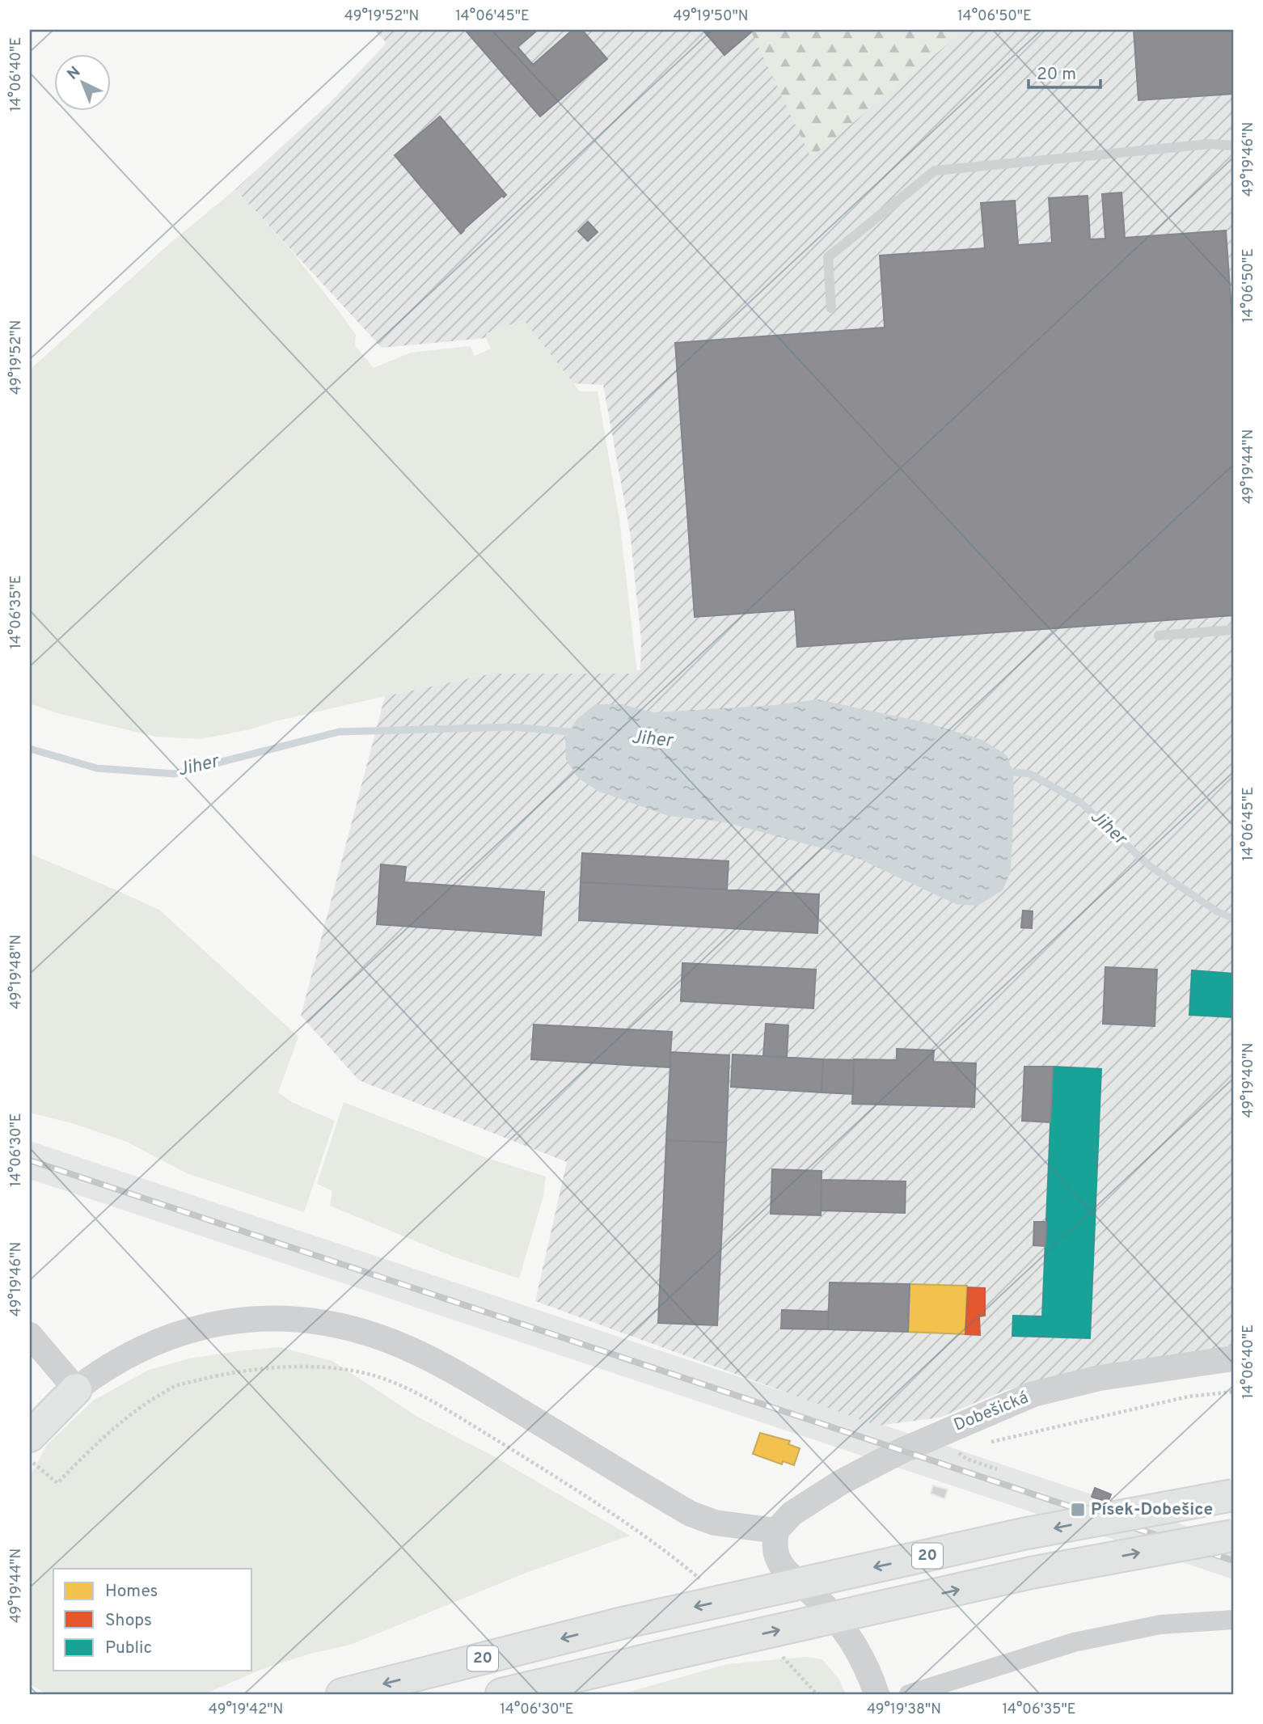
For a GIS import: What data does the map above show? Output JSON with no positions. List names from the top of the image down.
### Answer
{
  "streets": {
    "highway": ["20"],
    "street": ["Dobešická"]
  },
  "water": ["Jiher"],
  "places": {
    "transit": ["Písek-Dobešice"]
  },
  "legend": ["Homes", "Shops", "Public"],
  "scale_bar": "20 m",
  "north": "top left",
  "coordinates": [
    "49°19'52\"N",
    "14°06'45\"E",
    "49°19'50\"N",
    "14°06'50\"E",
    "14°06'40\"E",
    "49°19'46\"N",
    "49°19'44\"N",
    "14°06'35\"E",
    "49°19'48\"N",
    "49°19'40\"N",
    "14°06'30\"E",
    "49°19'42\"N",
    "49°19'38\"N"
  ]
}
